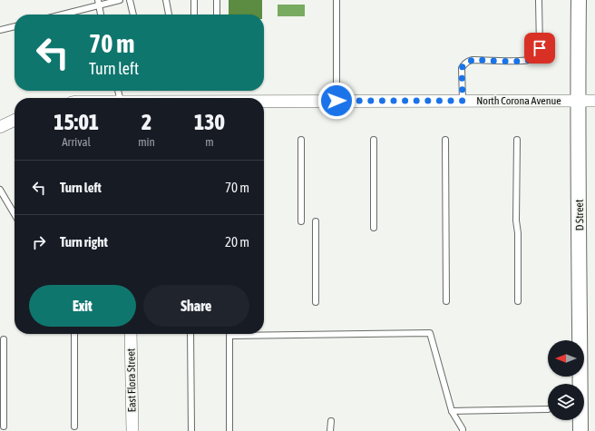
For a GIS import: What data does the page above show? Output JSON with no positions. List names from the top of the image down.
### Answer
{
  "streets": {
    "street": ["North Corona Avenue", "D Street", "East Flora Street"]
  },
  "crossings": [
    ["North Corona Avenue", "D Street"]
  ],
  "north": "left",
  "page": {
    "turn": ["70 m", "Turn left"],
    "eta": [
      "15:01",
      "Arrival",
      "2",
      "min",
      "130",
      "m"
    ],
    "list": [
      {
        "name": "Turn left",
        "value": "70 m"
      },
      {
        "name": "Turn right",
        "value": "20 m"
      }
    ],
    "buttons": ["Exit", "Share"]
  }
}
